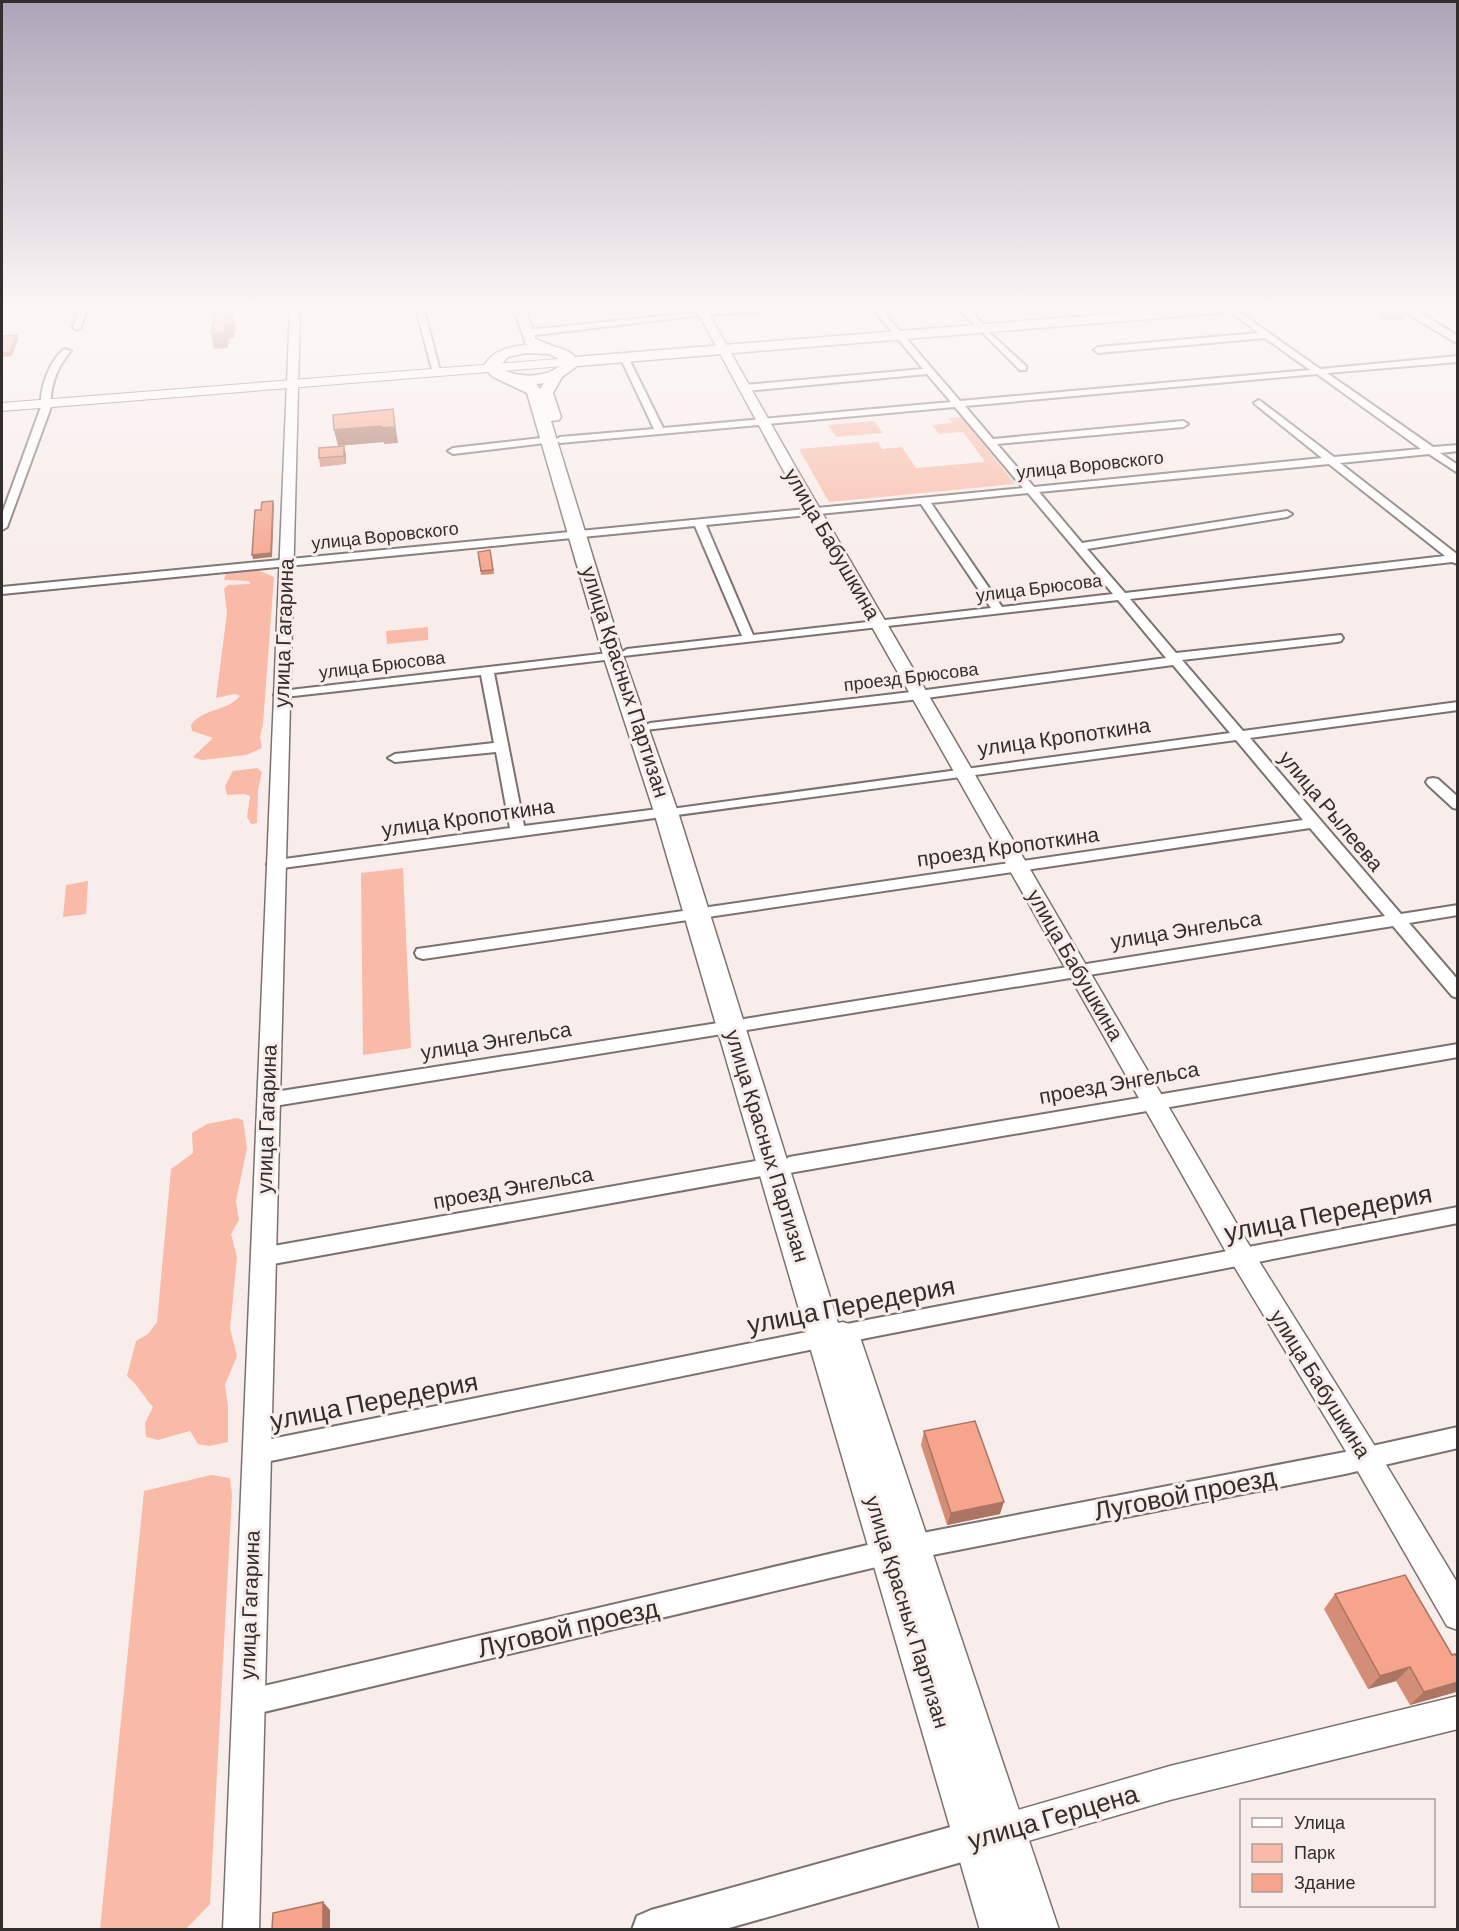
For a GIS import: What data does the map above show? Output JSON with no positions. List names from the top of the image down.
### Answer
{
  "streets": {
    "highway": ["улица Красных Партизан"],
    "main road": ["улица Герцена"],
    "street": [
      "улица Воровского",
      "улица Бабушкина",
      "улица Брюсова",
      "улица Гагарина",
      "проезд Брюсова",
      "улица Кропоткина",
      "улица Рылеева",
      "проезд Кропоткина",
      "улица Энгельса",
      "проезд Энгельса",
      "улица Передерия",
      "Луговой проезд"
    ]
  },
  "crossings": [
    ["улица Воровского", "улица Бабушкина"],
    ["улица Воровского", "улица Гагарина"],
    ["улица Воровского", "улица Красных Партизан"],
    ["улица Воровского", "улица Рылеева"],
    ["улица Бабушкина", "улица Брюсова"],
    ["улица Бабушкина", "проезд Брюсова"],
    ["улица Бабушкина", "улица Кропоткина"],
    ["улица Бабушкина", "проезд Кропоткина"],
    ["улица Бабушкина", "улица Энгельса"],
    ["улица Бабушкина", "проезд Энгельса"],
    ["улица Бабушкина", "улица Передерия"],
    ["улица Бабушкина", "Луговой проезд"],
    ["улица Брюсова", "улица Гагарина"],
    ["улица Брюсова", "улица Красных Партизан"],
    ["улица Брюсова", "улица Рылеева"],
    ["улица Гагарина", "улица Кропоткина"],
    ["улица Гагарина", "улица Энгельса"],
    ["улица Гагарина", "проезд Энгельса"],
    ["улица Гагарина", "улица Передерия"],
    ["улица Гагарина", "Луговой проезд"],
    ["проезд Брюсова", "улица Красных Партизан"],
    ["проезд Брюсова", "улица Рылеева"],
    ["улица Красных Партизан", "улица Кропоткина"],
    ["улица Красных Партизан", "проезд Кропоткина"],
    ["улица Красных Партизан", "улица Энгельса"],
    ["улица Красных Партизан", "проезд Энгельса"],
    ["улица Красных Партизан", "улица Передерия"],
    ["улица Красных Партизан", "Луговой проезд"],
    ["улица Красных Партизан", "улица Герцена"],
    ["улица Кропоткина", "улица Рылеева"],
    ["улица Рылеева", "проезд Кропоткина"],
    ["улица Рылеева", "улица Энгельса"]
  ],
  "legend": ["Улица", "Парк", "Здание"]
}
